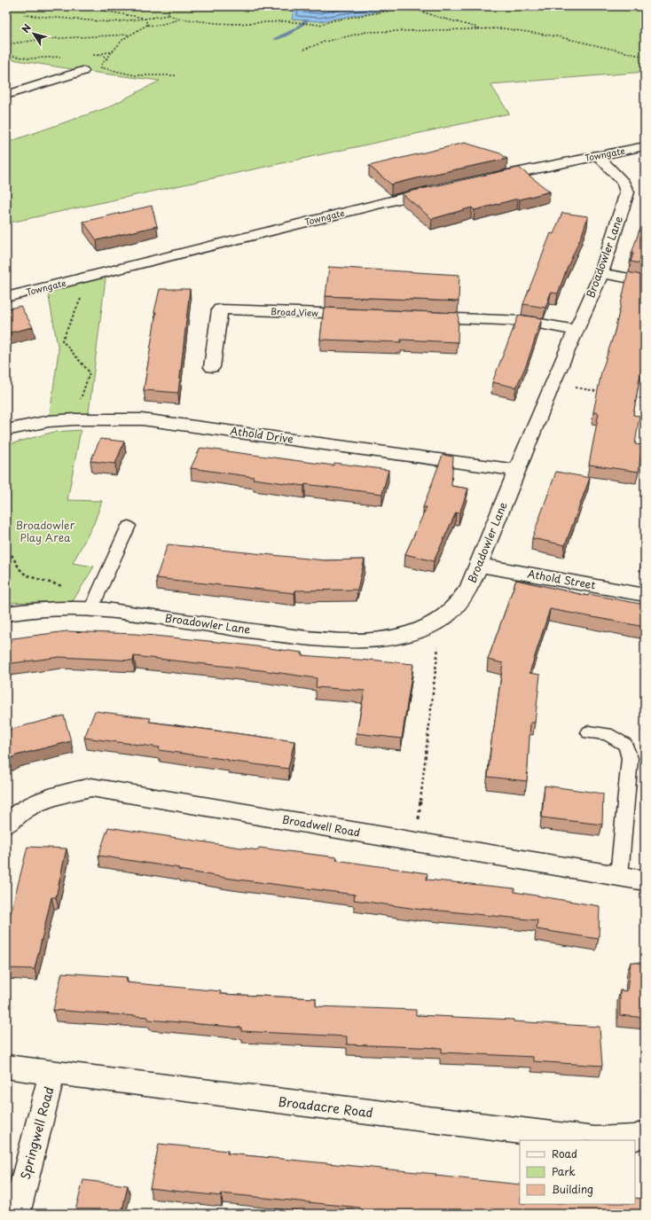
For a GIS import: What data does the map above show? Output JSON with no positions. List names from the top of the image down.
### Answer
{
  "streets": {
    "street": [
      "Towngate",
      "Broadowler Lane",
      "Broad View",
      "Athold Drive",
      "Athold Street",
      "Broadwell Road",
      "Broadacre Road",
      "Springwell Road"
    ]
  },
  "crossings": [
    ["Towngate", "Broadowler Lane"],
    ["Broadowler Lane", "Athold Drive"],
    ["Broadowler Lane", "Athold Street"],
    ["Broadacre Road", "Springwell Road"]
  ],
  "parks": ["Broadowler Play Area"],
  "legend": ["Road", "Park", "Building"],
  "north": "top left"
}
